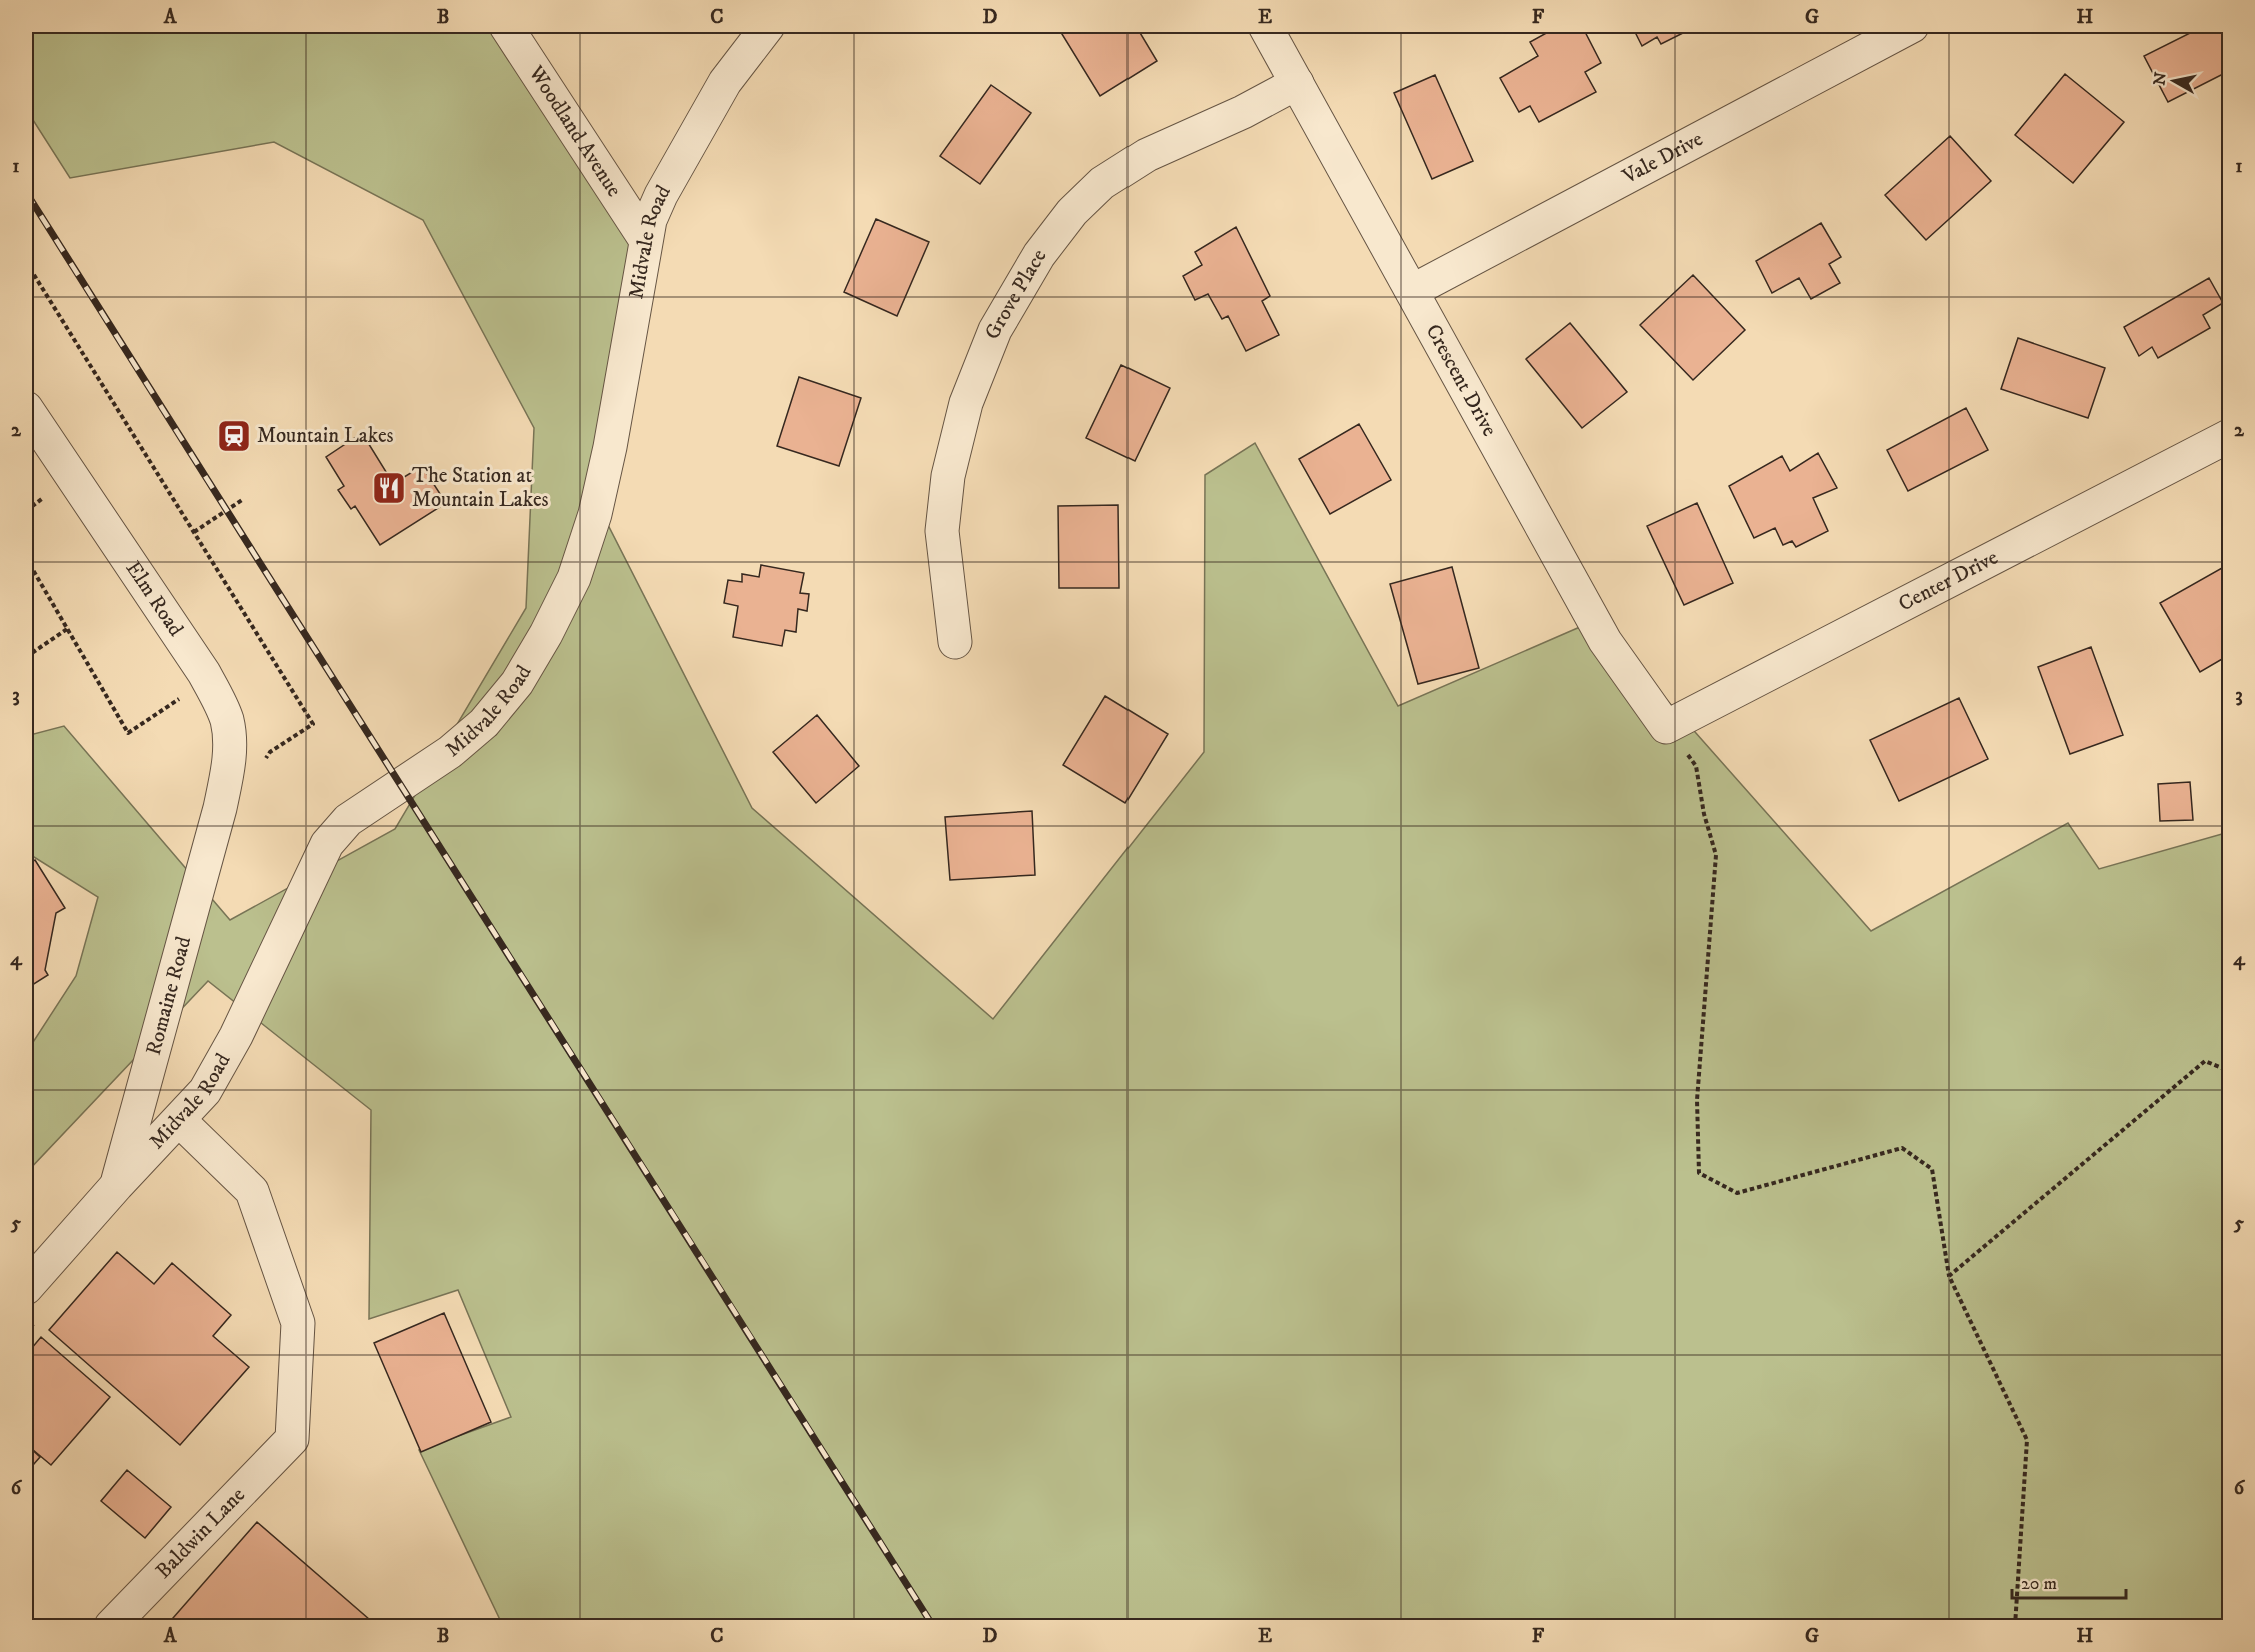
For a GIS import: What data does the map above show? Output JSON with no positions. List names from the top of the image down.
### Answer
{
  "streets": {
    "street": [
      "Woodland Avenue",
      "Vale Drive",
      "Midvale Road",
      "Grove Place",
      "Crescent Drive",
      "Center Drive",
      "Elm Road",
      "Romaine Road",
      "Baldwin Lane"
    ]
  },
  "crossings": [
    ["Woodland Avenue", "Midvale Road"],
    ["Vale Drive", "Crescent Drive"],
    ["Midvale Road", "Romaine Road"],
    ["Midvale Road", "Baldwin Lane"],
    ["Grove Place", "Crescent Drive"],
    ["Crescent Drive", "Center Drive"],
    ["Elm Road", "Romaine Road"]
  ],
  "places": {
    "station": ["Mountain Lakes"],
    "restaurant": ["The Station at Mountain Lakes"]
  },
  "scale_bar": "20 m",
  "north": "left",
  "grid": {
    "columns": [
      "A",
      "B",
      "C",
      "D",
      "E",
      "F",
      "G",
      "H"
    ],
    "rows": [
      "1",
      "2",
      "3",
      "4",
      "5",
      "6"
    ]
  }
}
